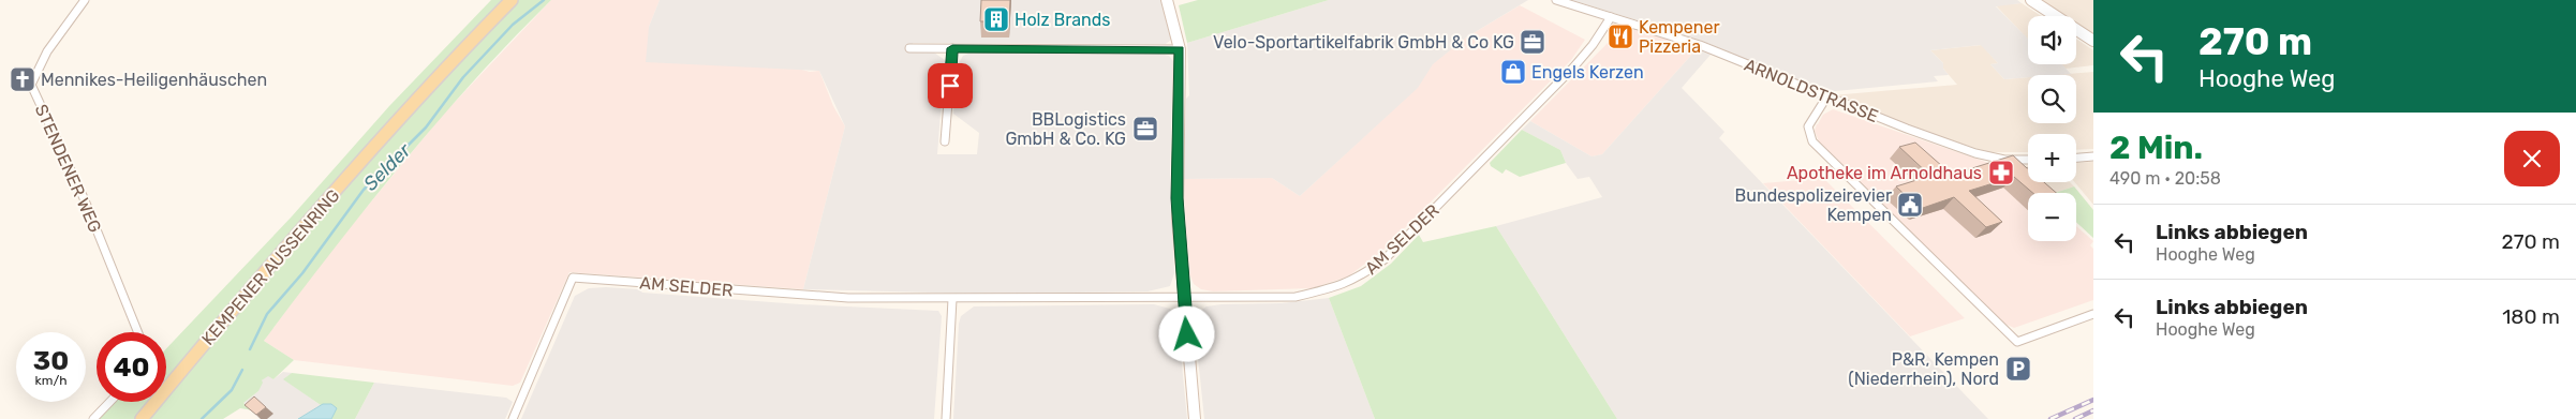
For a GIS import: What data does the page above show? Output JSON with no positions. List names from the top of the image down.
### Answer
{
  "streets": {
    "main road": ["KEMPENER AUSSENRING"],
    "street": ["ARNOLDSTRASSE", "STENDENER WEG", "AM SELDER"]
  },
  "crossings": [
    ["ARNOLDSTRASSE", "AM SELDER"]
  ],
  "water": ["Selder"],
  "places": {
    "building": ["Holz Brands"],
    "restaurant": ["Kempener Pizzeria"],
    "office": ["Velo-Sportartikelfabrik GmbH & Co KG", "BBLogistics GmbH & Co. KG"],
    "shop": ["Engels Kerzen"],
    "church": ["Mennikes-Heiligenhäuschen"],
    "pharmacy": ["Apotheke im Arnoldhaus"],
    "public building": ["Bundespolizeirevier Kempen"],
    "parking": ["P&R, Kempen (Niederrhein), Nord"]
  },
  "page": {
    "turn": ["270 m", "Hooghe Weg"],
    "map_buttons": ["+", "−"],
    "heading": ["2 Min.", "490 m · 20:58"],
    "list": [
      {
        "name": "Links abbiegen",
        "note": "Hooghe Weg",
        "value": "270 m"
      },
      {
        "name": "Links abbiegen",
        "note": "Hooghe Weg",
        "value": "180 m"
      }
    ],
    "speed": "30 km/h",
    "limit": "40"
  }
}
